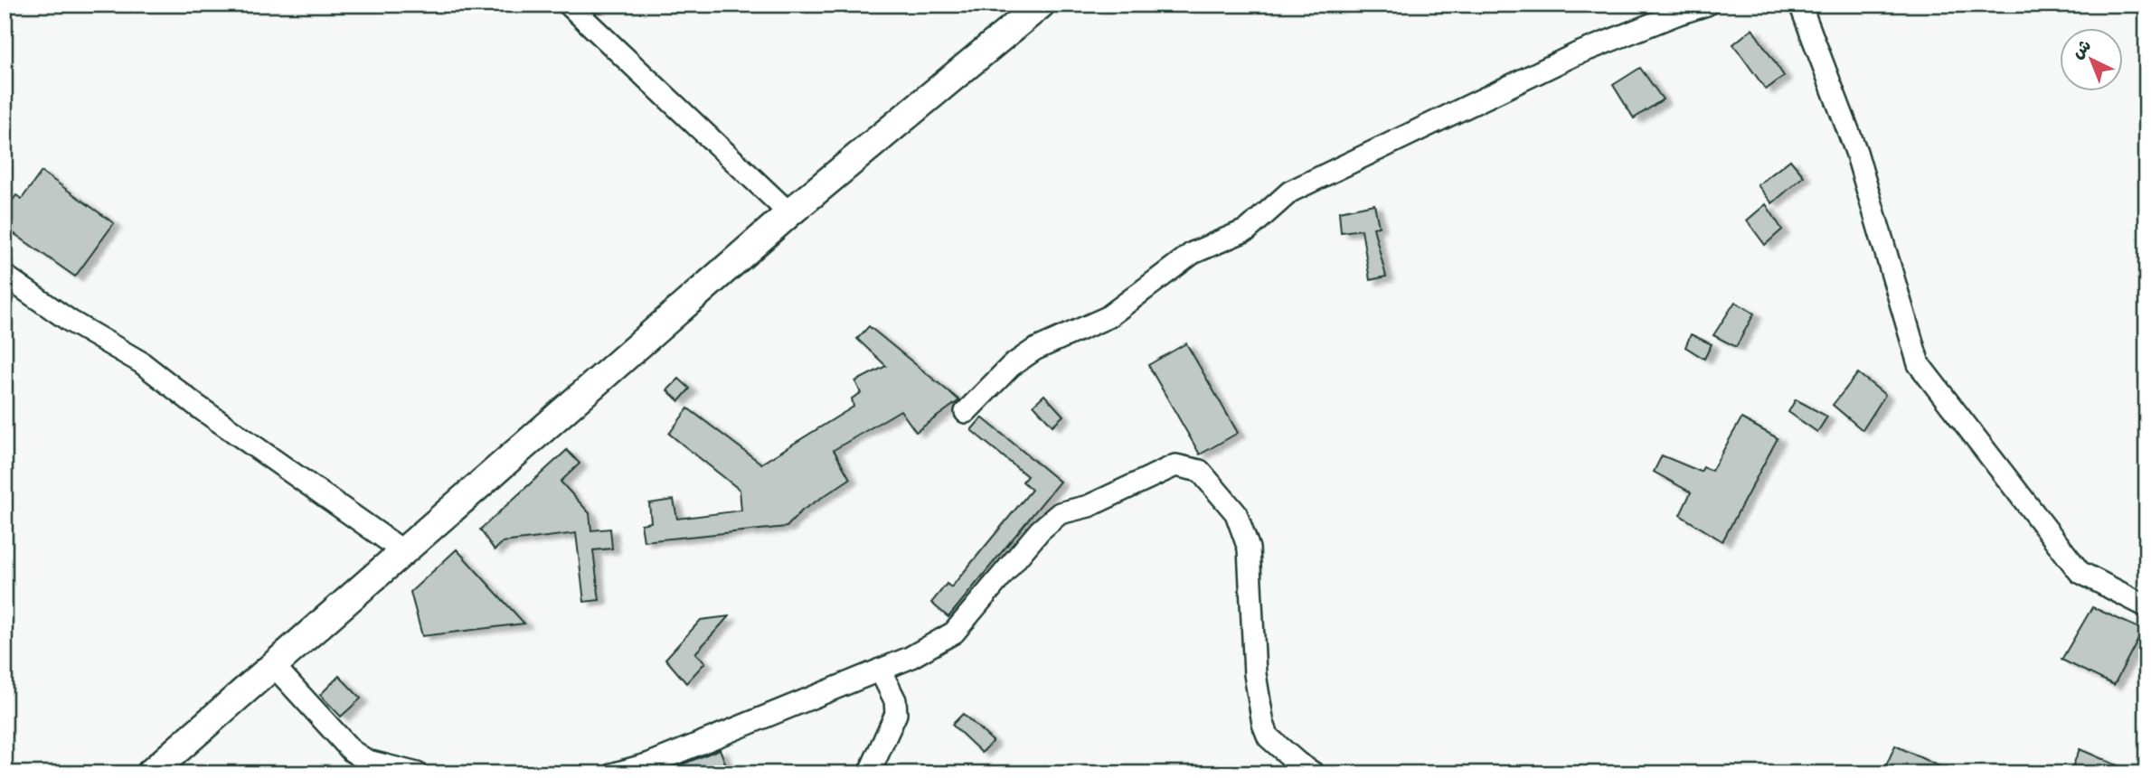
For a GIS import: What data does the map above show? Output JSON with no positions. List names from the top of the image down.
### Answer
{
  "north": "top left"
}
